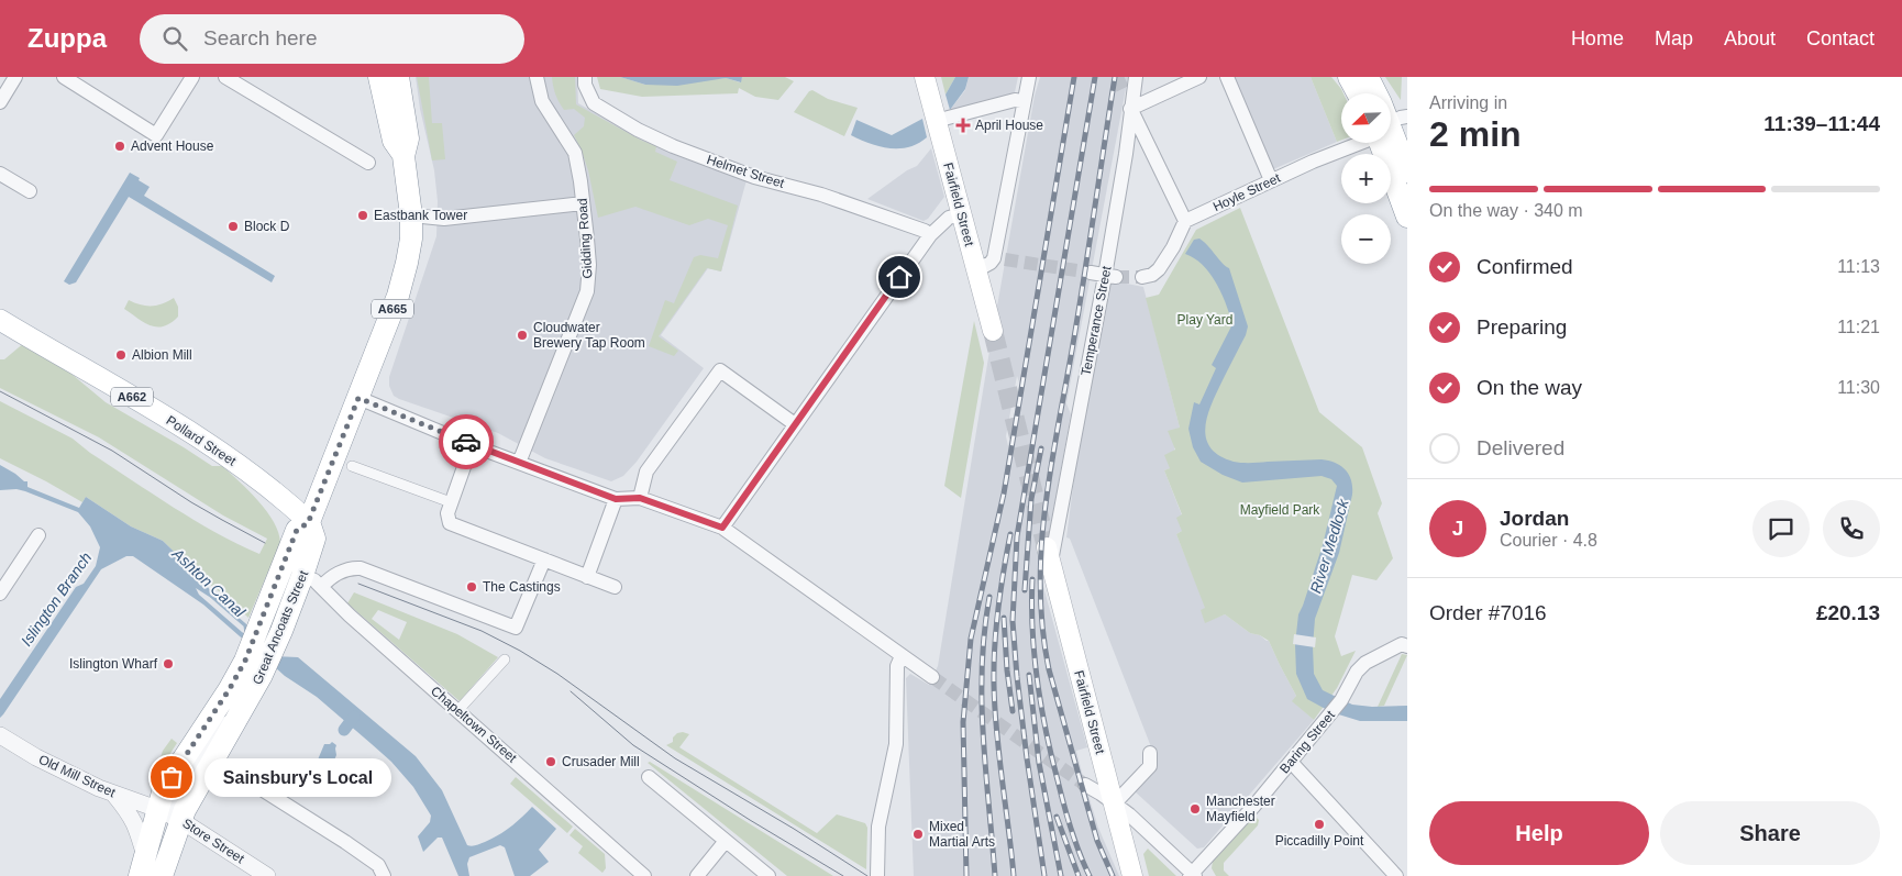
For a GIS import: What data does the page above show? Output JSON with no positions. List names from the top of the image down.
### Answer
{
  "streets": {
    "highway": ["A665", "Great Ancoats Street"],
    "main road": ["Fairfield Street", "A662", "Pollard Street"],
    "street": [
      "Helmet Street",
      "Hoyle Street",
      "Gidding Road",
      "Temperance Street",
      "Chapeltown Street",
      "Baring Street",
      "Old Mill Street",
      "Store Street"
    ]
  },
  "crossings": [
    ["Fairfield Street", "Temperance Street"],
    ["Pollard Street", "Great Ancoats Street"],
    ["Great Ancoats Street", "Chapeltown Street"],
    ["Great Ancoats Street", "Old Mill Street"],
    ["Great Ancoats Street", "Store Street"],
    ["Old Mill Street", "Store Street"]
  ],
  "water": ["River Medlock", "Ashton Canal", "Islington Branch"],
  "parks": ["Play Yard", "Mayfield Park"],
  "places": {
    "health": ["April House"],
    "other": [
      "Advent House",
      "Eastbank Tower",
      "Block D",
      "Cloudwater Brewery Tap Room",
      "Albion Mill",
      "The Castings",
      "Islington Wharf",
      "Crusader Mill",
      "Sainsbury's Local",
      "Manchester Mayfield",
      "Piccadilly Point",
      "Mixed Martial Arts"
    ]
  },
  "north": "bottom left",
  "page": {
    "header": "Zuppa",
    "search": "Search here",
    "nav": [
      "Home",
      "Map",
      "About",
      "Contact"
    ],
    "heading": ["2 min", "Arriving in", "11:39–11:44"],
    "panel": [
      "Jordan",
      "Courier · 4.8",
      "Order #7016",
      "£20.13"
    ],
    "map_buttons": ["+", "−"],
    "bar": "On the way · 340 m",
    "list": [
      ["Confirmed", "11:13"],
      ["Preparing", "11:21"],
      ["On the way", "11:30"],
      "Delivered"
    ],
    "round": "J",
    "bubble": "Sainsbury's Local",
    "buttons": ["Help", "Share"]
  }
}
